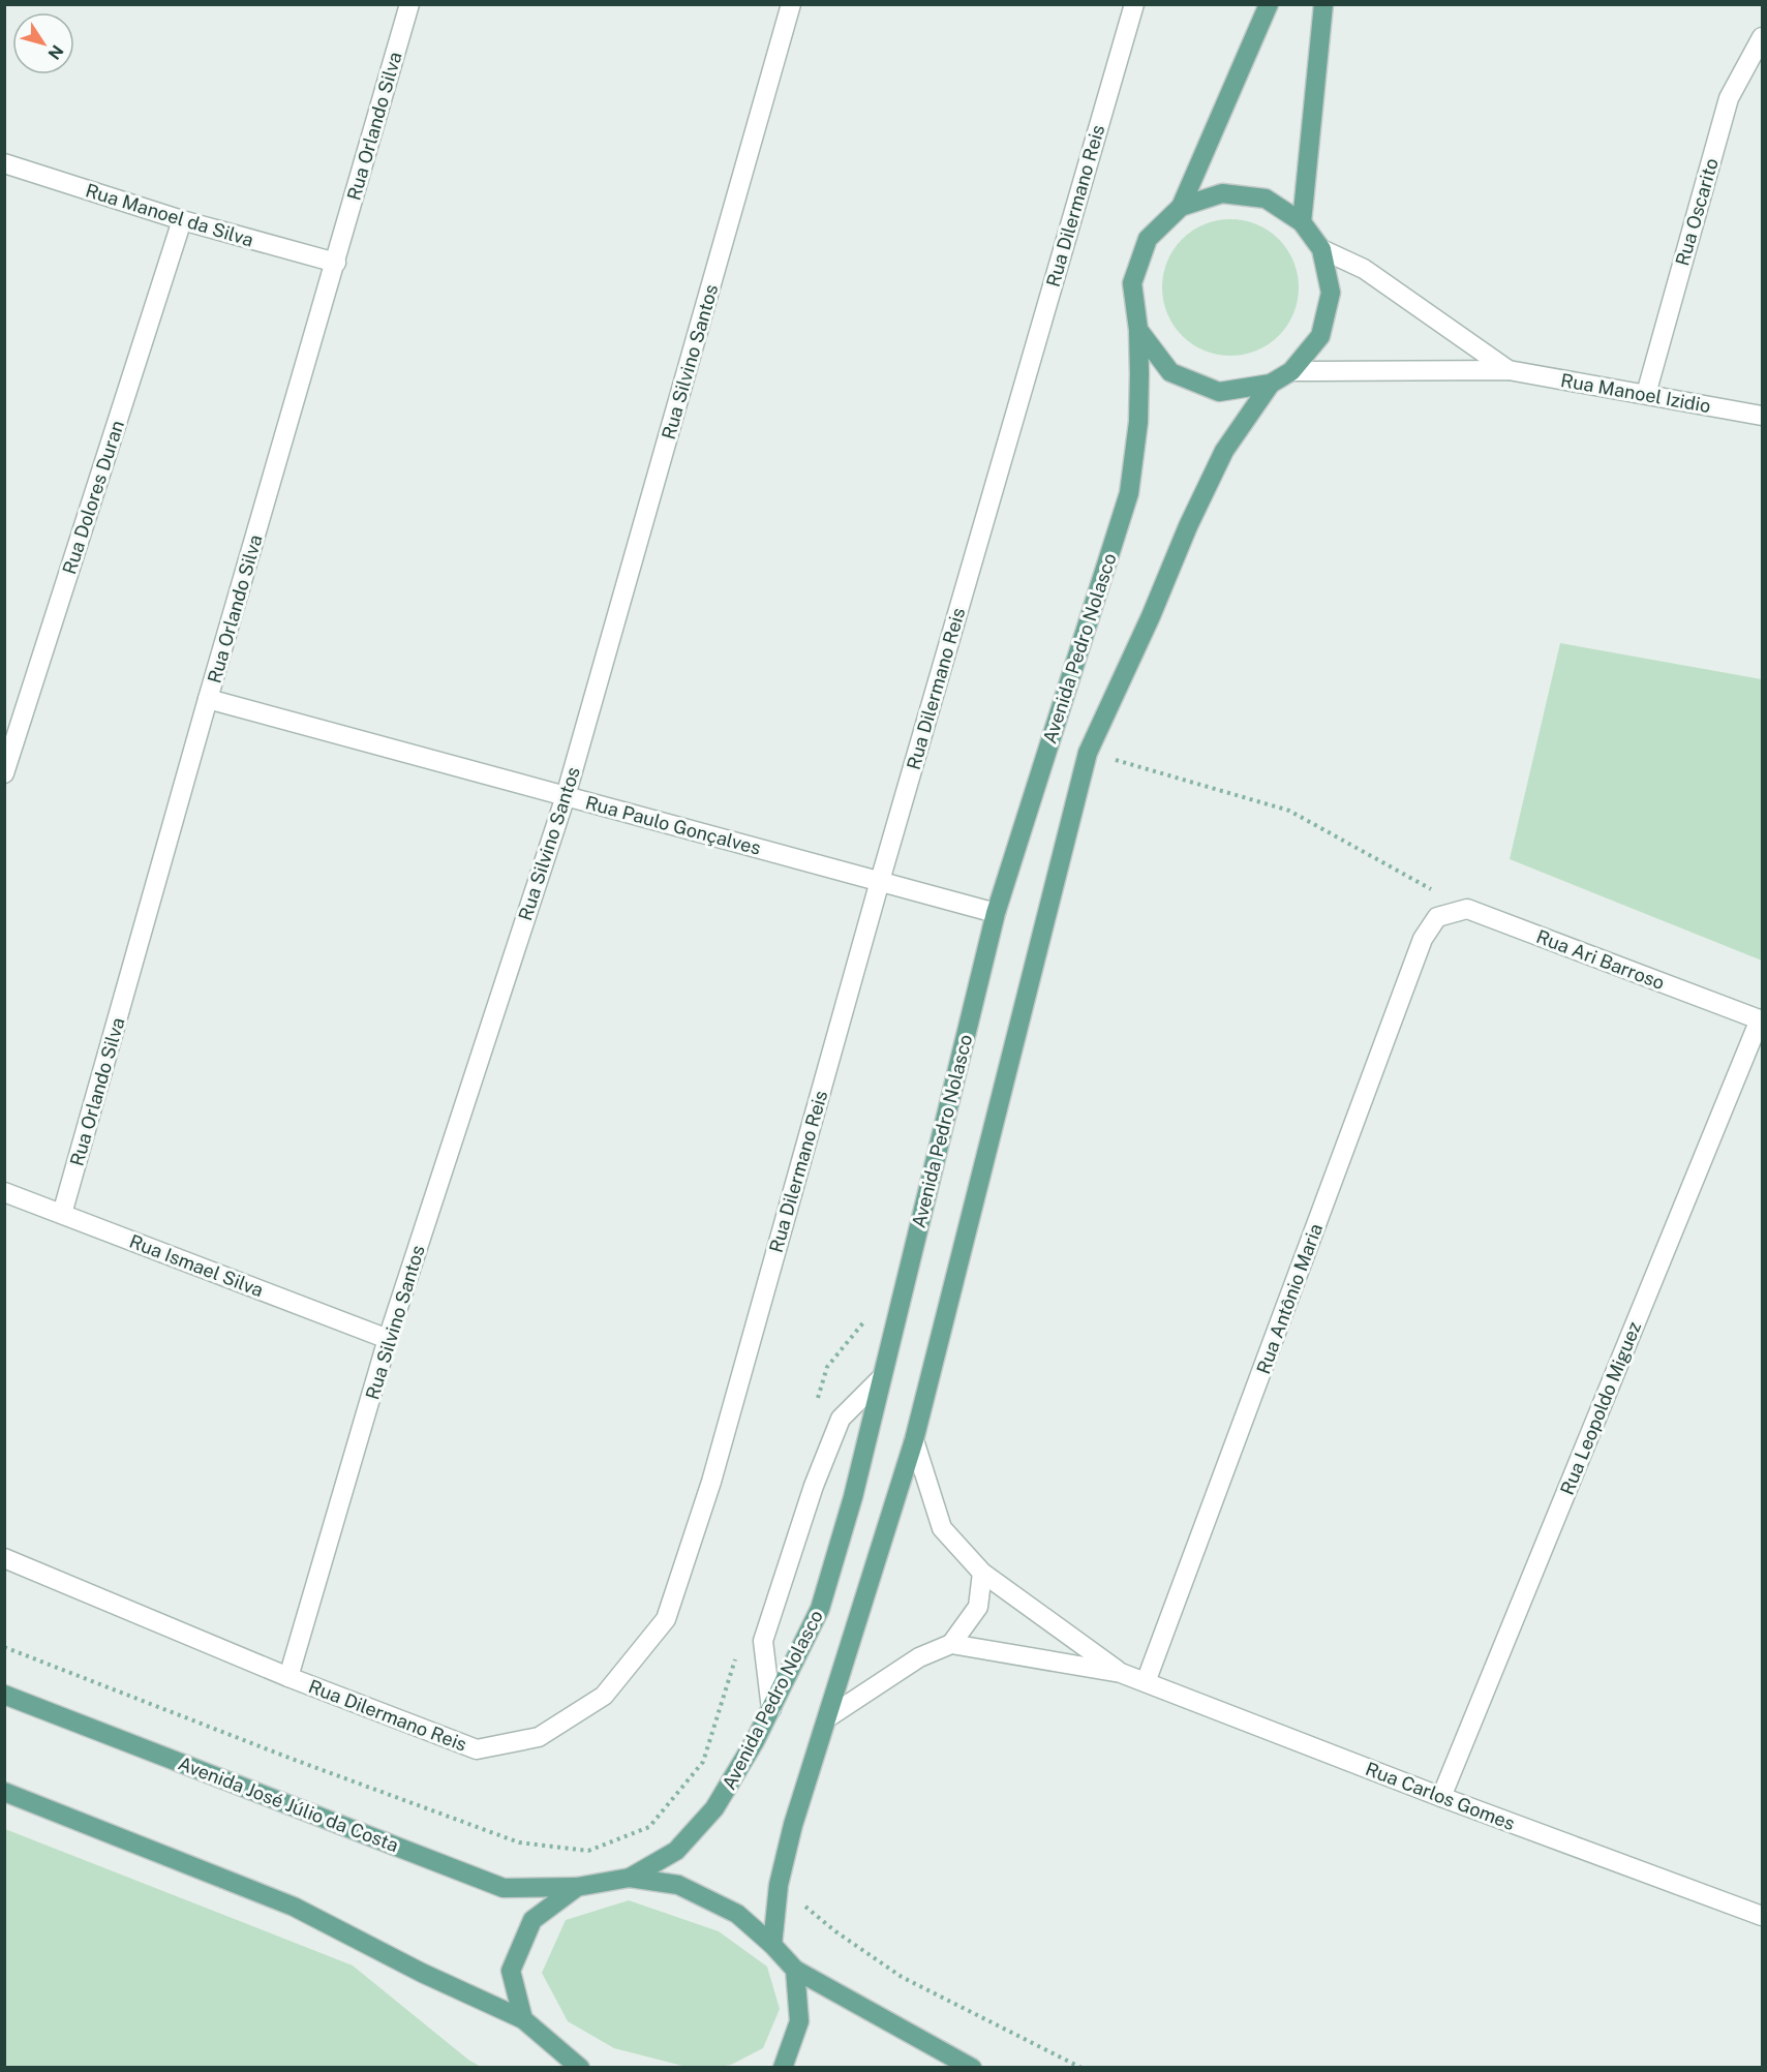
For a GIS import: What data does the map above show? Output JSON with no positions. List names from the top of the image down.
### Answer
{
  "streets": {
    "main road": ["Avenida Pedro Nolasco", "Avenida José Júlio da Costa"],
    "street": [
      "Rua Orlando Silva",
      "Rua Dilermano Reis",
      "Rua Oscarito",
      "Rua Manoel da Silva",
      "Rua Silvino Santos",
      "Rua Manoel Izidio",
      "Rua Dolores Duran",
      "Rua Paulo Gonçalves",
      "Rua Ari Barroso",
      "Rua Ismael Silva",
      "Rua Antônio Maria",
      "Rua Leopoldo Miguez",
      "Rua Carlos Gomes"
    ]
  },
  "crossings": [
    ["Rua Orlando Silva", "Rua Manoel da Silva"],
    ["Rua Orlando Silva", "Rua Paulo Gonçalves"],
    ["Rua Orlando Silva", "Rua Ismael Silva"],
    ["Rua Dilermano Reis", "Rua Silvino Santos"],
    ["Rua Dilermano Reis", "Rua Paulo Gonçalves"],
    ["Rua Oscarito", "Rua Manoel Izidio"],
    ["Rua Manoel da Silva", "Rua Dolores Duran"],
    ["Rua Silvino Santos", "Rua Paulo Gonçalves"],
    ["Rua Silvino Santos", "Rua Ismael Silva"],
    ["Rua Manoel Izidio", "Avenida Pedro Nolasco"],
    ["Avenida Pedro Nolasco", "Rua Paulo Gonçalves"],
    ["Avenida Pedro Nolasco", "Avenida José Júlio da Costa"],
    ["Rua Ari Barroso", "Rua Antônio Maria"],
    ["Rua Ari Barroso", "Rua Leopoldo Miguez"],
    ["Rua Antônio Maria", "Rua Carlos Gomes"],
    ["Rua Leopoldo Miguez", "Rua Carlos Gomes"]
  ],
  "north": "bottom right"
}
